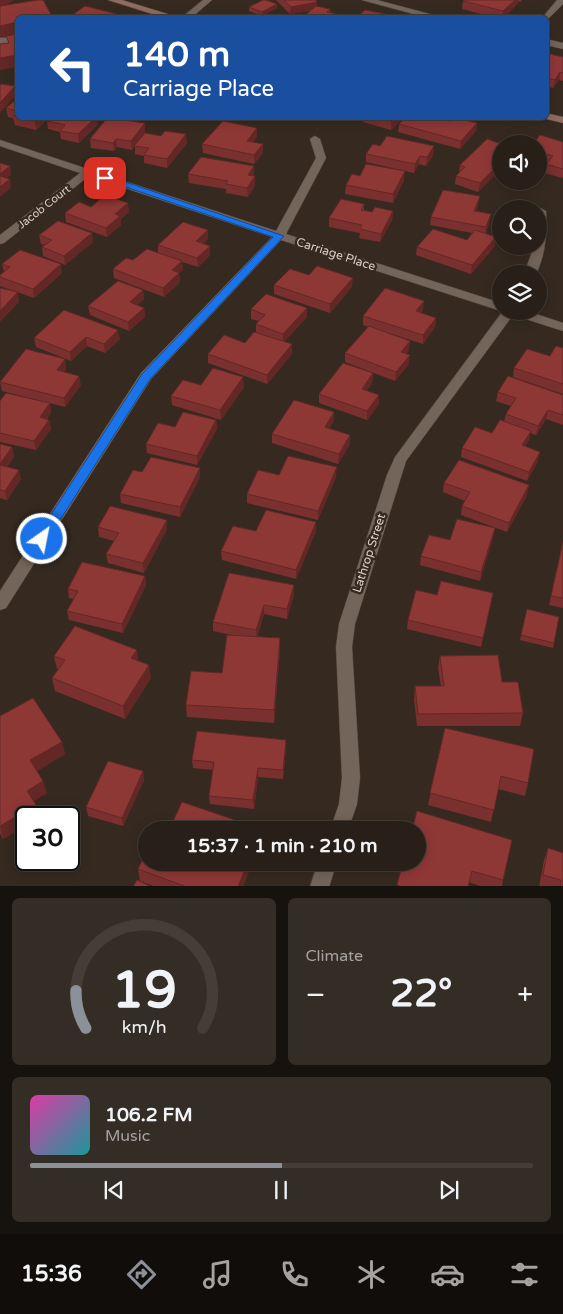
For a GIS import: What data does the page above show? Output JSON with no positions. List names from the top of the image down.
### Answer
{
  "streets": {
    "street": ["Jacob Court", "Carriage Place", "Lathrop Street"]
  },
  "crossings": [
    ["Jacob Court", "Carriage Place"]
  ],
  "page": {
    "turn": ["140 m", "Carriage Place"],
    "limit": "30",
    "trip": "15:37 · 1 min · 210 m",
    "tile": "Climate",
    "heat": ["−", "22°", "+"],
    "song": ["106.2 FM", "Music"],
    "tabs": "15:36",
    "gauge": ["19", "km/h"]
  }
}
